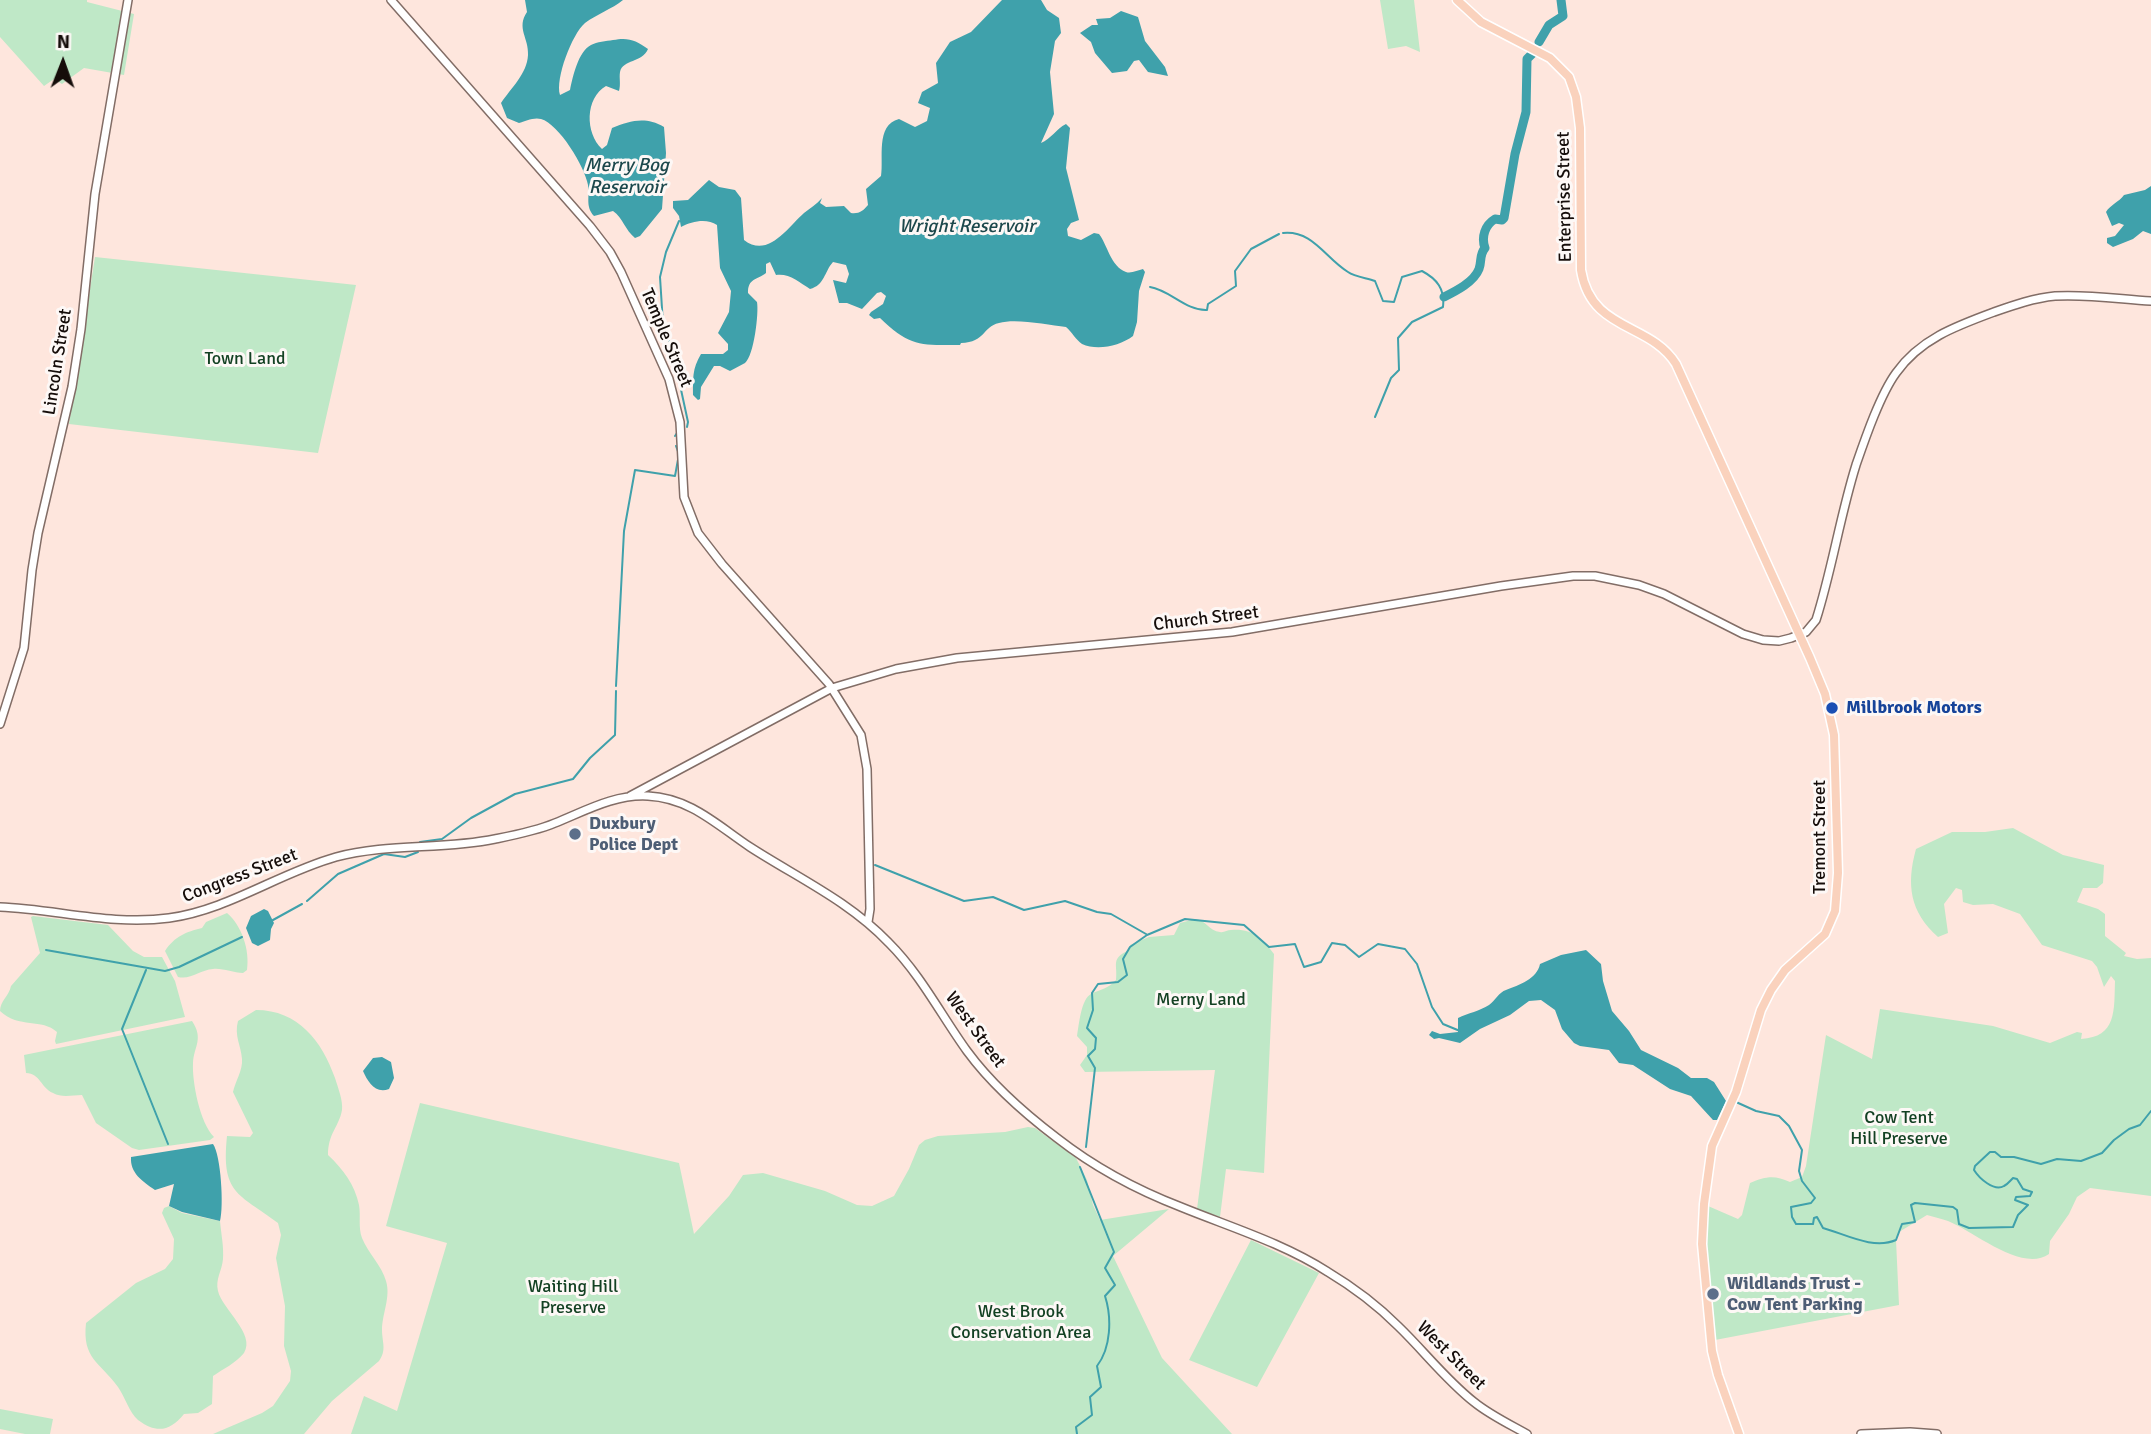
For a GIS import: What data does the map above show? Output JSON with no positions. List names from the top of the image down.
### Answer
{
  "streets": {
    "main road": [
      "Enterprise Street",
      "Temple Street",
      "Lincoln Street",
      "Church Street",
      "Tremont Street",
      "Congress Street",
      "West Street"
    ]
  },
  "crossings": [
    ["Enterprise Street", "Church Street"],
    ["Enterprise Street", "Tremont Street"],
    ["Temple Street", "Church Street"],
    ["Temple Street", "West Street"],
    ["Church Street", "Tremont Street"],
    ["Church Street", "West Street"],
    ["Congress Street", "West Street"]
  ],
  "water": ["Merry Bog Reservoir", "Wright Reservoir"],
  "parks": [
    "Town Land",
    "Merny Land",
    "Cow Tent Hill Preserve",
    "Waiting Hill Preserve",
    "West Brook Conservation Area"
  ],
  "places": ["Millbrook Motors", "Duxbury Police Dept", "Wildlands Trust - Cow Tent Parking"],
  "north": "top"
}
